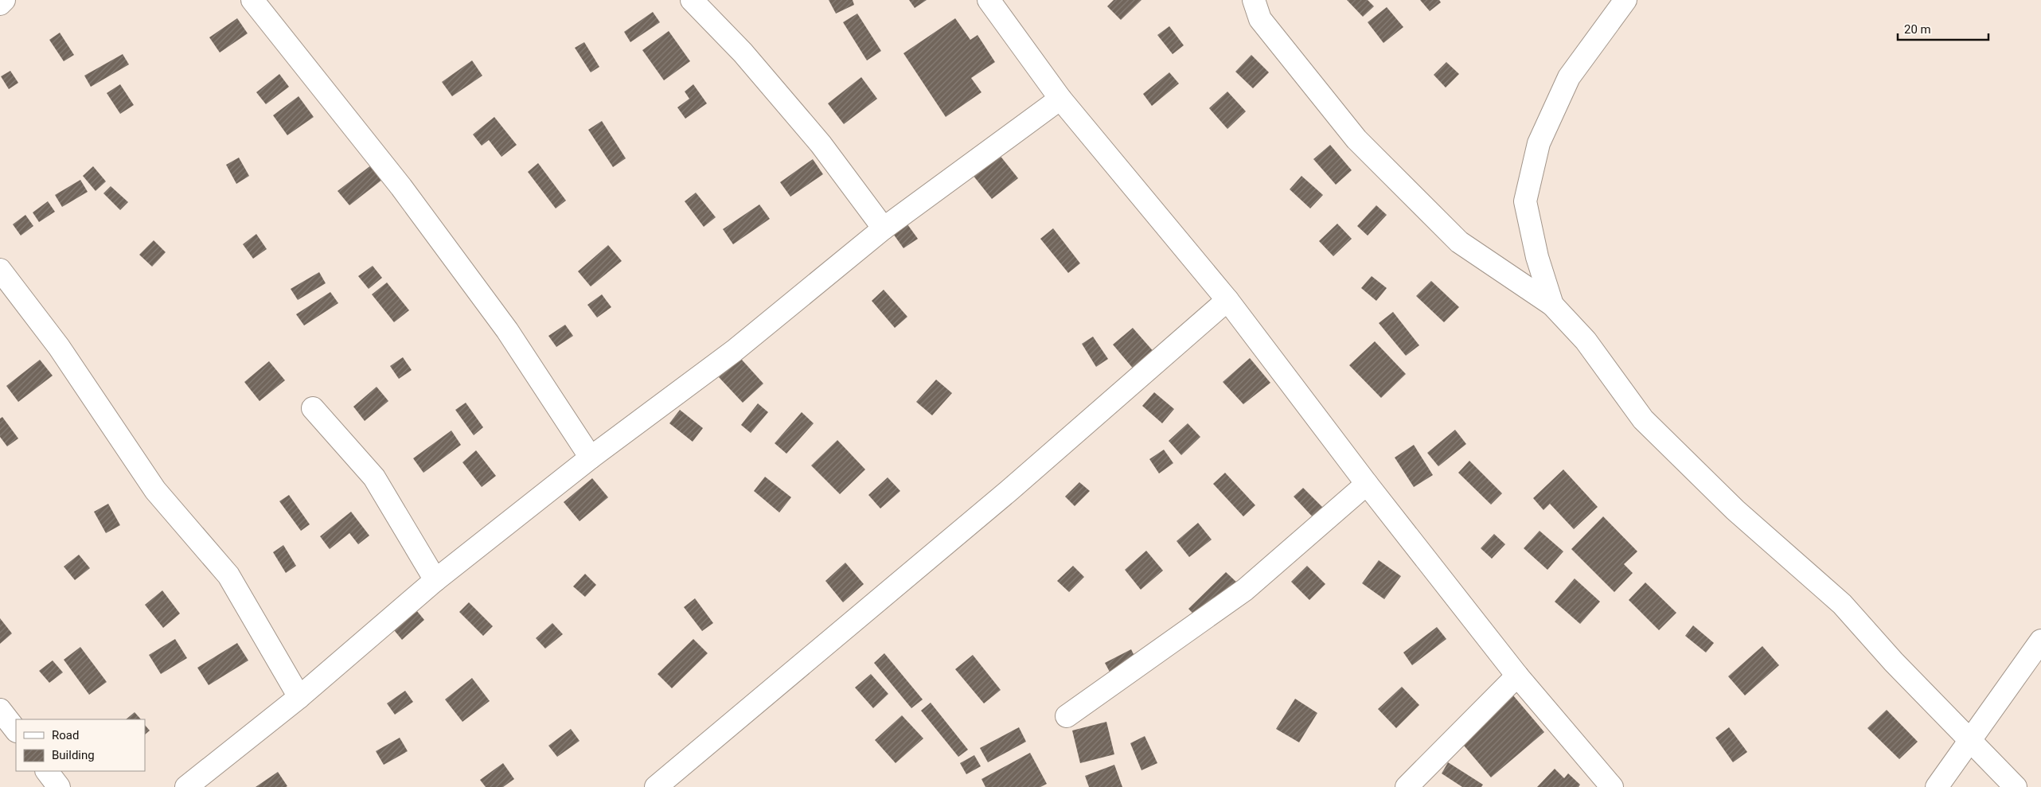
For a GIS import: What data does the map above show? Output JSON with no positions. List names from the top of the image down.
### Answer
{
  "legend": ["Road", "Building"],
  "scale_bar": "20 m"
}
